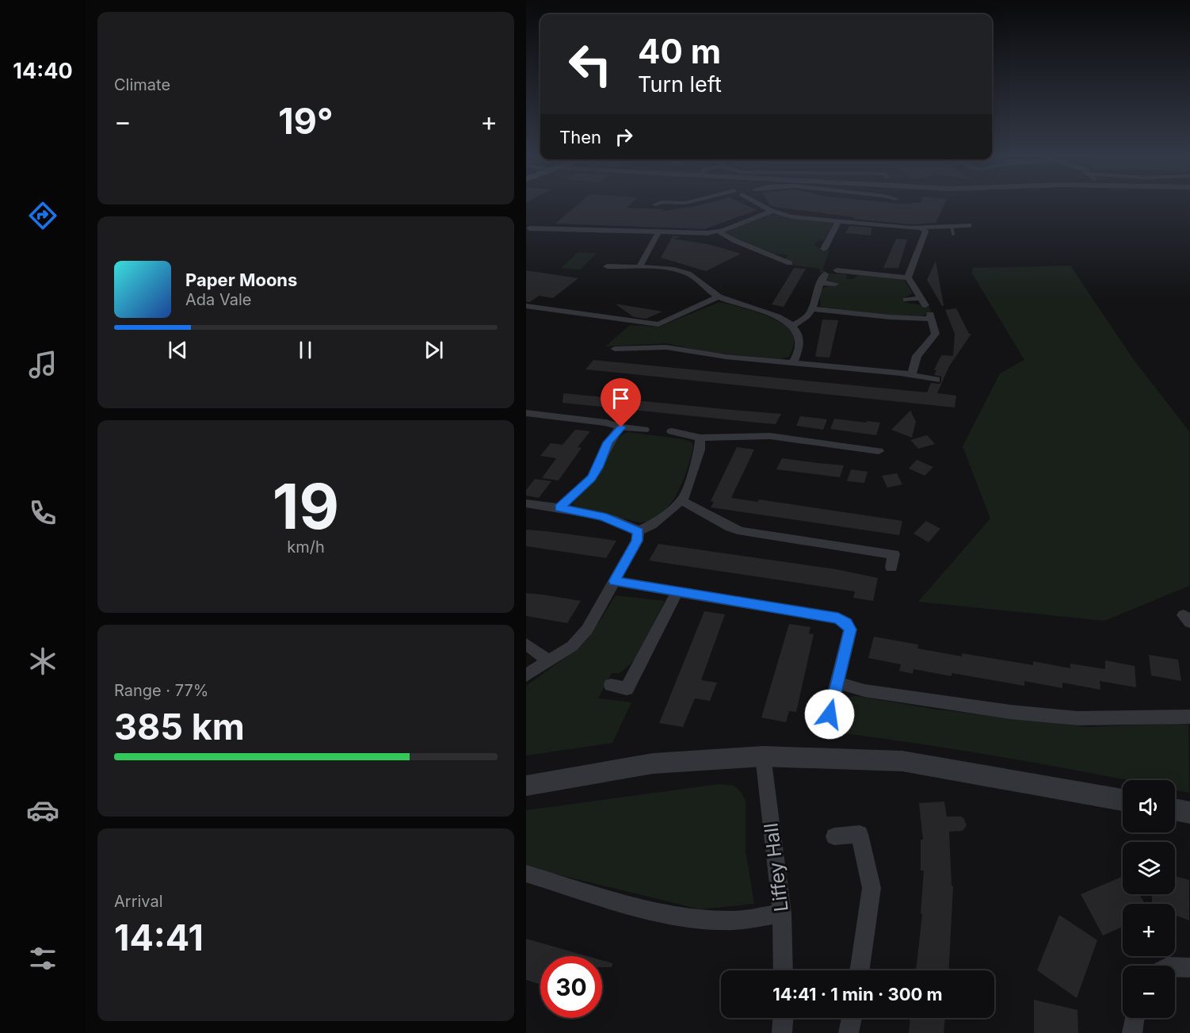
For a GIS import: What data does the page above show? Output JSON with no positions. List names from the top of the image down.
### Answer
{
  "streets": {
    "street": ["Liffey Hall"]
  },
  "page": {
    "tabs": "14:40",
    "tile": [
      "Climate",
      ["19", "km/h"],
      ["Range · 77%", "385 km"],
      ["Arrival", "14:41"]
    ],
    "turn": ["40 m", "Turn left"],
    "heat": ["−", "19°", "+"],
    "then": "Then",
    "song": ["Paper Moons", "Ada Vale"],
    "map_buttons": ["+", "−"],
    "limit": "30",
    "trip": "14:41 · 1 min · 300 m"
  }
}
